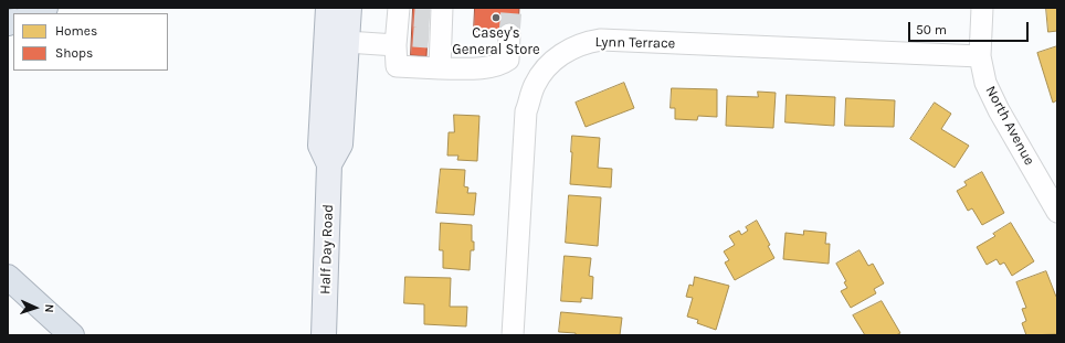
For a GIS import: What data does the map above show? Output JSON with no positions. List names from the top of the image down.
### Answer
{
  "streets": {
    "main road": ["Half Day Road"],
    "street": ["Lynn Terrace", "North Avenue"]
  },
  "crossings": [
    ["Lynn Terrace", "North Avenue"]
  ],
  "places": ["Casey's General Store"],
  "legend": ["Homes", "Shops"],
  "scale_bar": "50 m",
  "north": "right"
}
